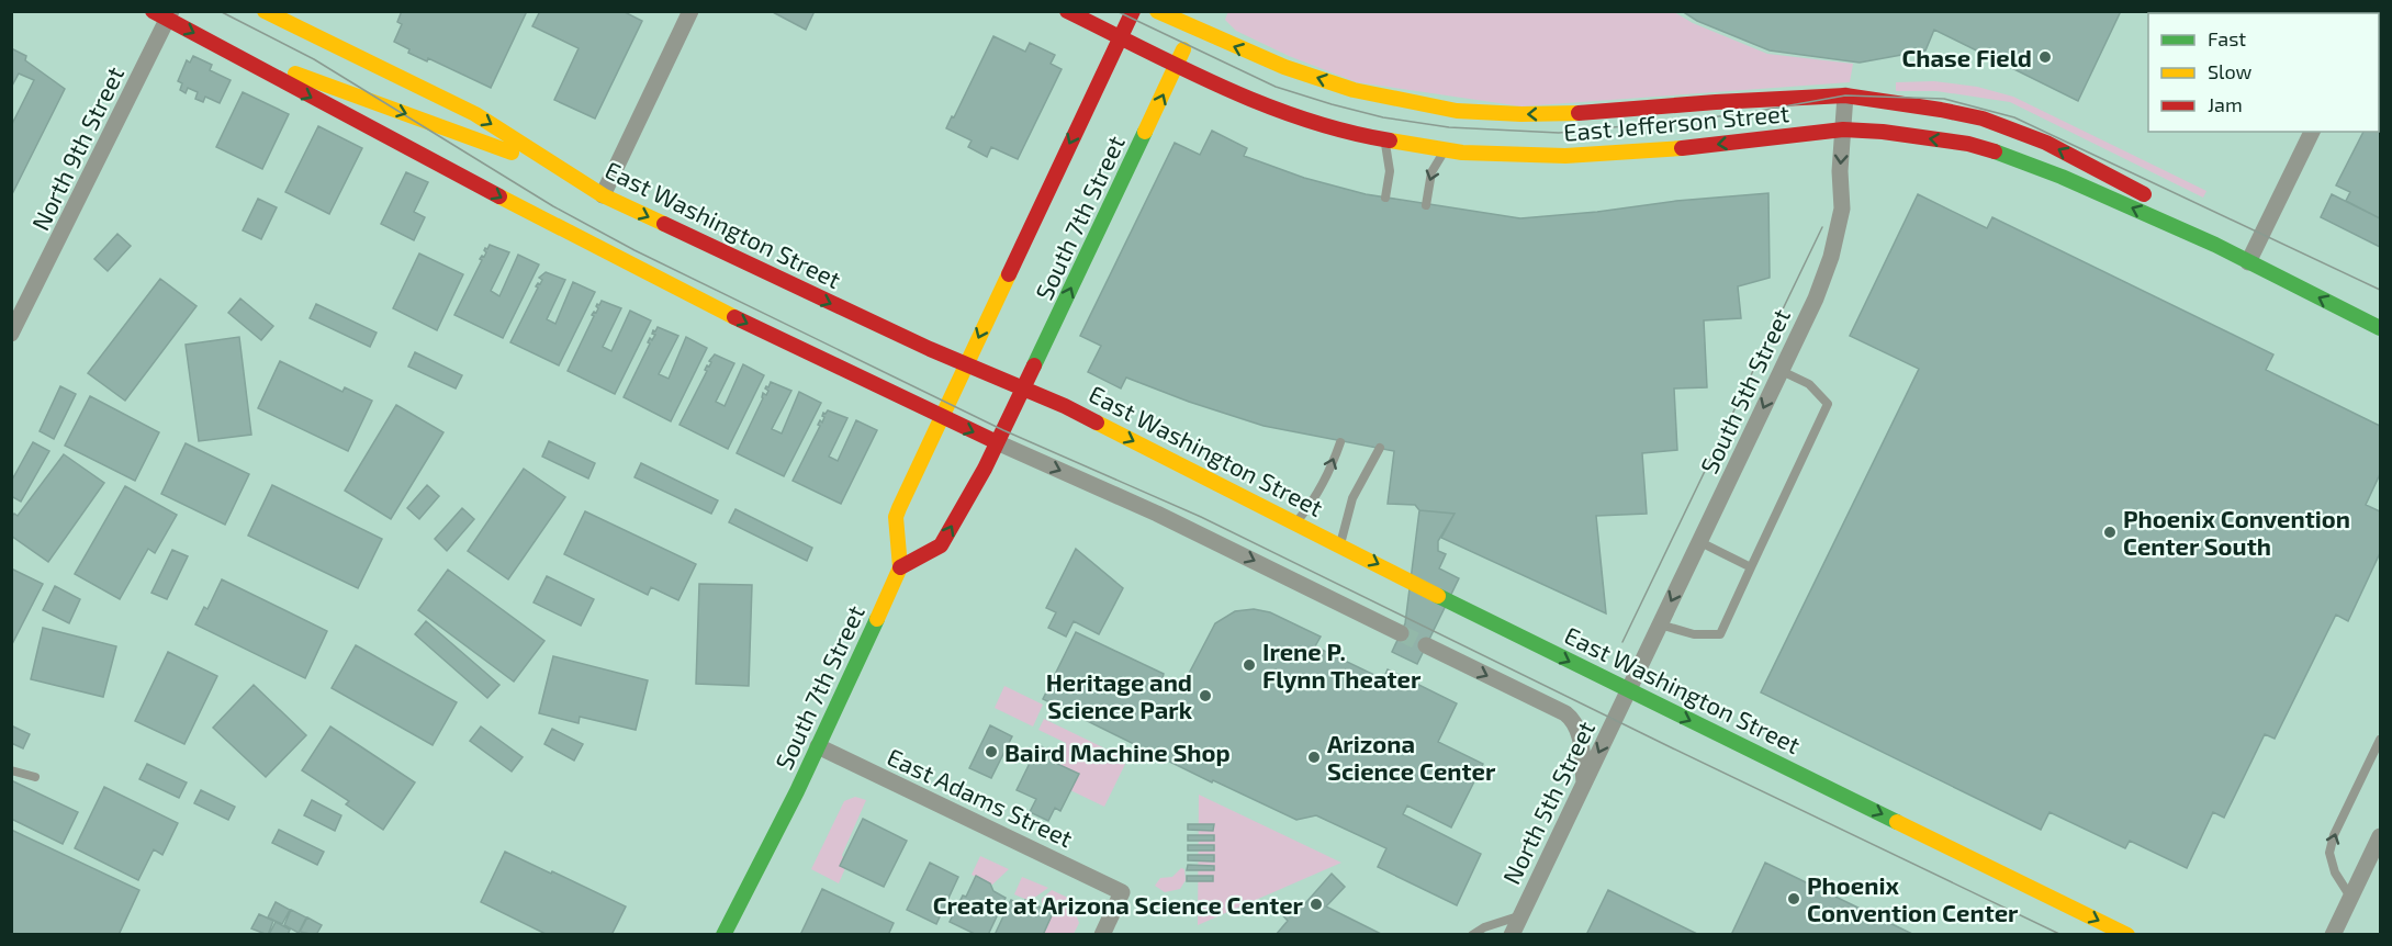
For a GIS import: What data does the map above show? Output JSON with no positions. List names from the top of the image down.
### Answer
{
  "streets": {
    "main road": ["East Jefferson Street", "South 7th Street", "East Washington Street"],
    "street": [
      "North 9th Street",
      "South 5th Street",
      "East Adams Street",
      "North 5th Street"
    ]
  },
  "crossings": [
    ["East Jefferson Street", "South 7th Street"],
    ["East Jefferson Street", "South 5th Street"],
    ["South 7th Street", "East Washington Street"],
    ["South 7th Street", "East Adams Street"],
    ["East Washington Street", "South 5th Street"],
    ["East Washington Street", "North 5th Street"],
    ["South 5th Street", "North 5th Street"]
  ],
  "one_way": ["East Jefferson Street", "South 5th Street", "North 5th Street"],
  "places": [
    "Chase Field",
    "Phoenix Convention Center South",
    "Irene P. Flynn Theater",
    "Heritage and Science Park",
    "Baird Machine Shop",
    "Arizona Science Center",
    "Phoenix Convention Center",
    "Create at Arizona Science Center"
  ],
  "legend": ["Fast", "Slow", "Jam"]
}
